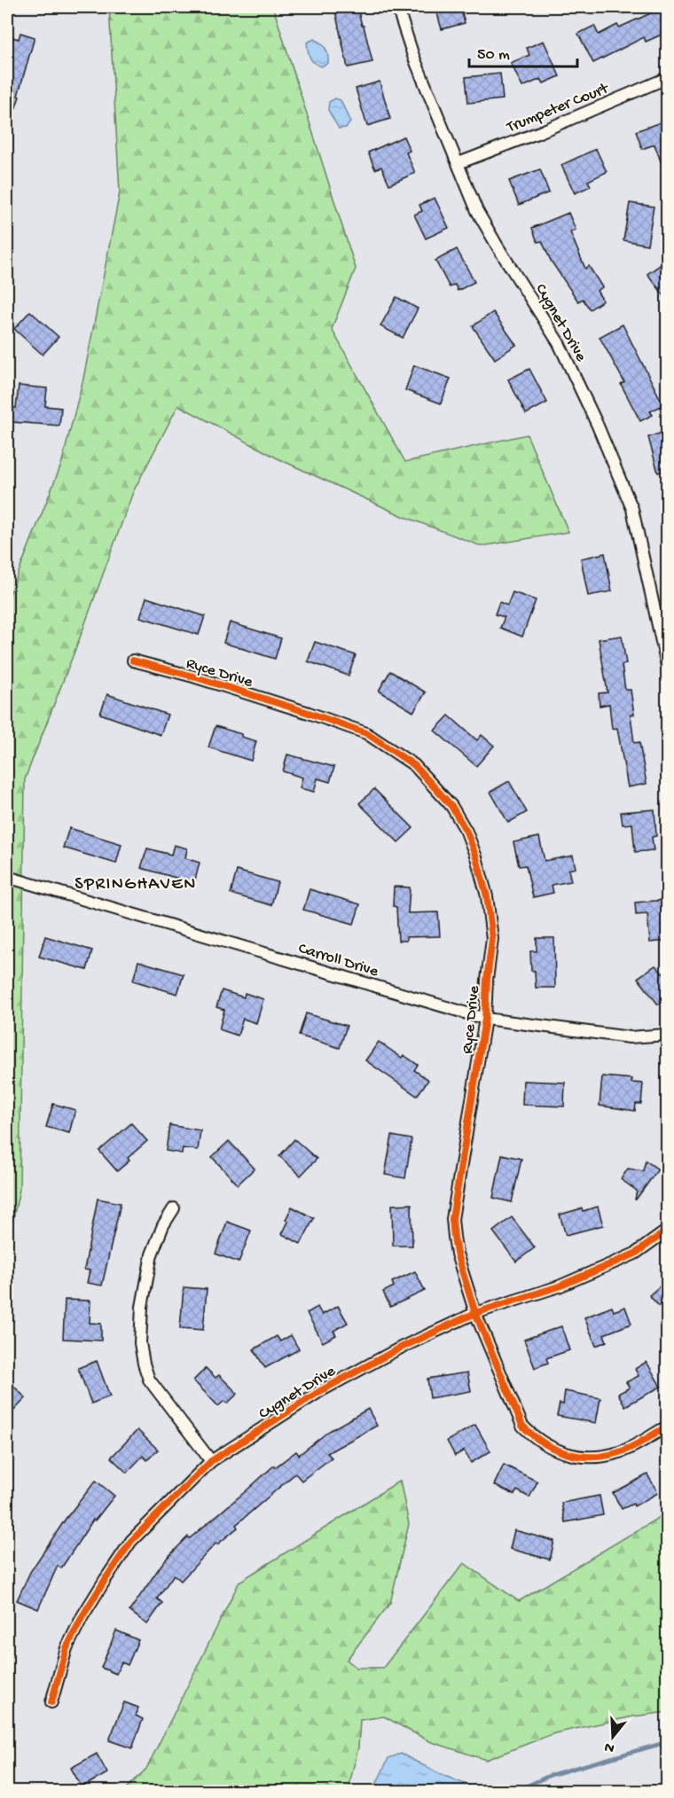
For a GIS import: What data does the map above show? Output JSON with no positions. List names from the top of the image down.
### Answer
{
  "streets": {
    "street": [
      "Trumpeter Court",
      "Cygnet Drive",
      "Ryce Drive",
      "Carroll Drive"
    ]
  },
  "crossings": [
    ["Trumpeter Court", "Cygnet Drive"],
    ["Cygnet Drive", "Ryce Drive"],
    ["Ryce Drive", "Carroll Drive"]
  ],
  "districts": ["SPRINGHAVEN"],
  "scale_bar": "50 m",
  "north": "bottom"
}
